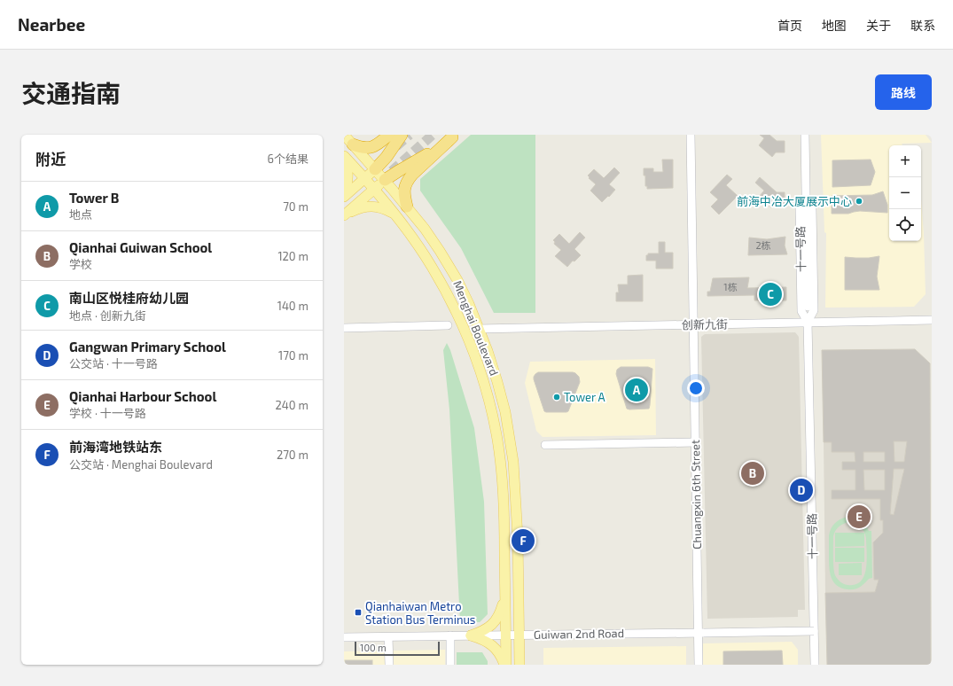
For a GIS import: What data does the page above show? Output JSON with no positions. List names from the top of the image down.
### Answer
{
  "streets": {
    "main road": ["Menghai Boulevard"],
    "street": [
      "十一号路",
      "创新九街",
      "Chuangxin 6th Street",
      "Guiwan 2nd Road"
    ]
  },
  "crossings": [
    ["十一号路", "创新九街"],
    ["十一号路", "Guiwan 2nd Road"],
    ["创新九街", "Menghai Boulevard"],
    ["创新九街", "Chuangxin 6th Street"],
    ["Menghai Boulevard", "Guiwan 2nd Road"],
    ["Chuangxin 6th Street", "Guiwan 2nd Road"]
  ],
  "places": {
    "other": ["前海中冶大厦展示中心", "Tower A"],
    "transit": ["Qianhaiwan Metro Station Bus Terminus"]
  },
  "house_numbers": ["2栋", "1栋"],
  "scale_bar": "100 m",
  "page": {
    "header": "Nearbee",
    "nav": [
      "首页",
      "地图",
      "关于",
      "联系"
    ],
    "title": "交通指南",
    "buttons": "路线",
    "heading": ["附近", "6个结果"],
    "map_buttons": ["+", "−"],
    "list": [
      {
        "mark": "A",
        "name": "Tower B",
        "note": "地点",
        "value": "70 m"
      },
      {
        "mark": "B",
        "name": "Qianhai Guiwan School",
        "note": "学校",
        "value": "120 m"
      },
      {
        "mark": "C",
        "name": "南山区悦桂府幼儿园",
        "note": "地点 · 创新九街",
        "value": "140 m"
      },
      {
        "mark": "D",
        "name": "Gangwan Primary School",
        "note": "公交站 · 十一号路",
        "value": "170 m"
      },
      {
        "mark": "E",
        "name": "Qianhai Harbour School",
        "note": "学校 · 十一号路",
        "value": "240 m"
      },
      {
        "mark": "F",
        "name": "前海湾地铁站东",
        "note": "公交站 · Menghai Boulevard",
        "value": "270 m"
      }
    ],
    "pins": [
      "C",
      "A",
      "B",
      "D",
      "E",
      "F"
    ],
    "scale": "100 m"
  }
}
